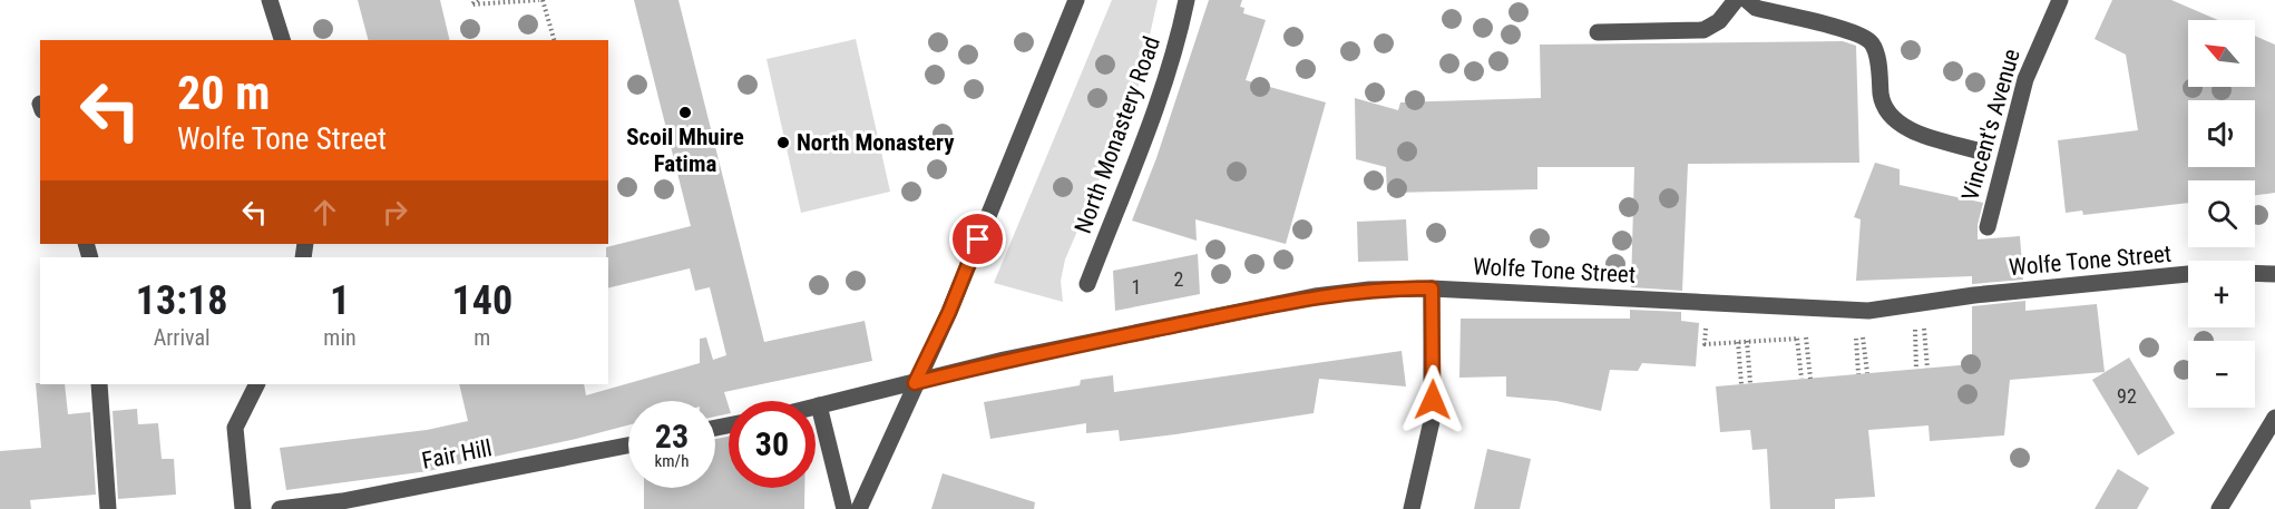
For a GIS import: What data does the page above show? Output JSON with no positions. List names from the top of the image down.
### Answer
{
  "streets": {
    "street": [
      "Vincent's Avenue",
      "North Monastery Road",
      "Wolfe Tone Street",
      "Fair Hill"
    ]
  },
  "places": ["Scoil Mhuire Fatima", "North Monastery"],
  "house_numbers": ["2", "1", "92"],
  "north": "top left",
  "page": {
    "map_buttons": ["+", "−"],
    "turn": ["20 m", "Wolfe Tone Street"],
    "eta": [
      "13:18",
      "Arrival",
      "1",
      "min",
      "140",
      "m"
    ],
    "speed": "23 km/h",
    "limit": "30"
  }
}
